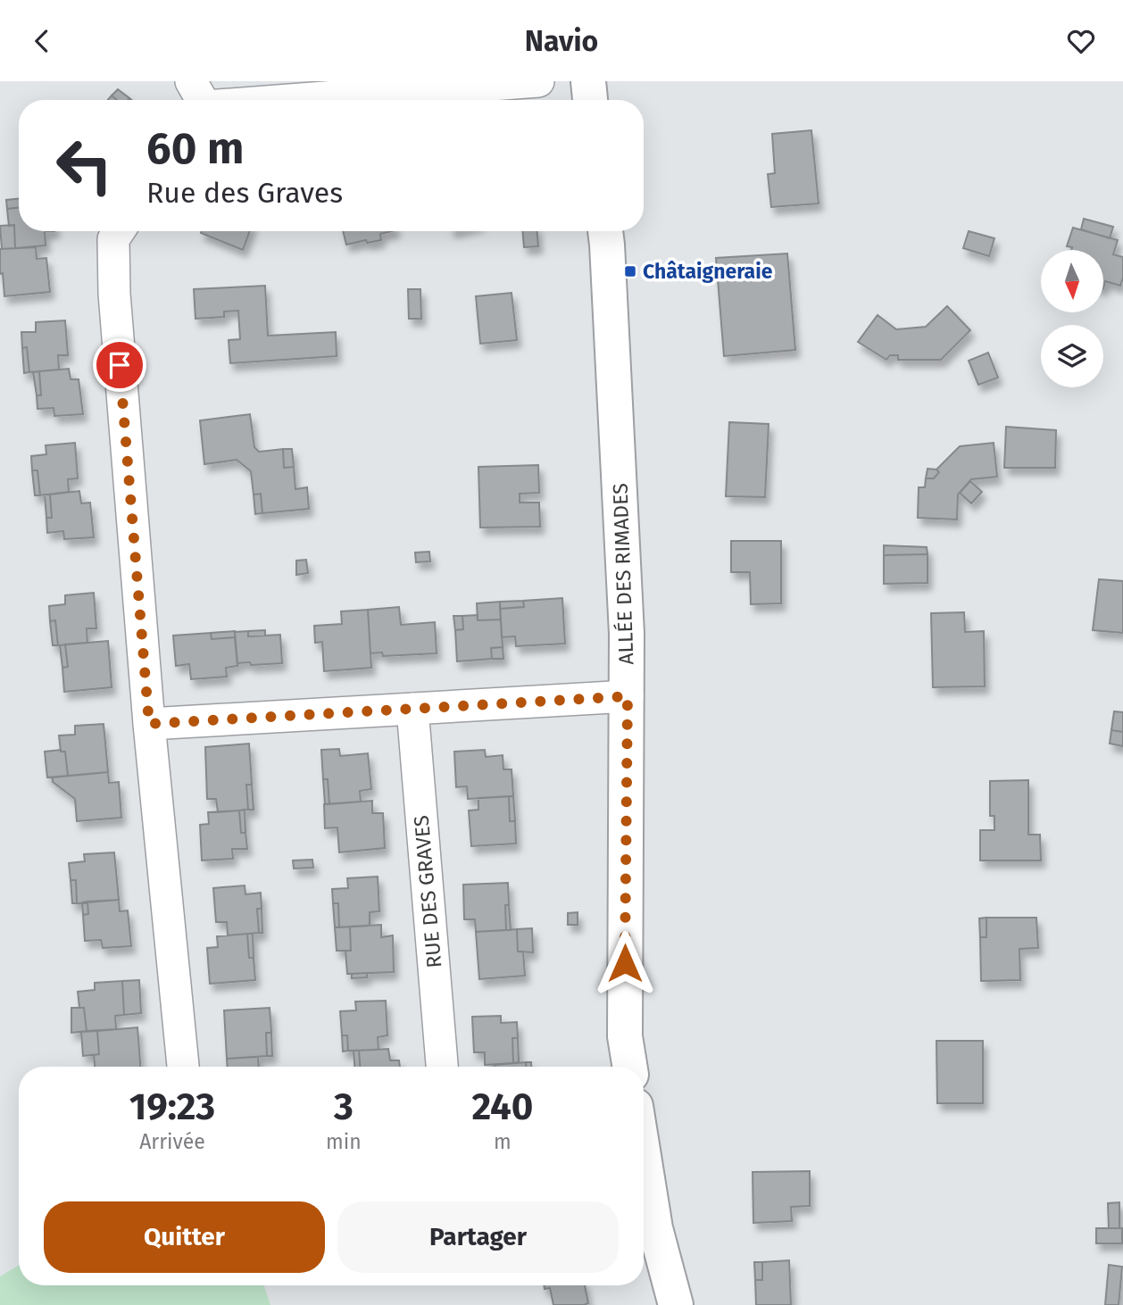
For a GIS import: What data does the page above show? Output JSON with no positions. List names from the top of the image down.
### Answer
{
  "streets": {
    "main road": ["ALLÉE DES RIMADES"],
    "street": ["RUE DES GRAVES"]
  },
  "places": {
    "transit": ["Châtaigneraie"]
  },
  "north": "bottom",
  "page": {
    "header": "Navio",
    "turn": ["60 m", "Rue des Graves"],
    "eta": [
      "19:23",
      "Arrivée",
      "3",
      "min",
      "240",
      "m"
    ],
    "buttons": ["Quitter", "Partager"]
  }
}
